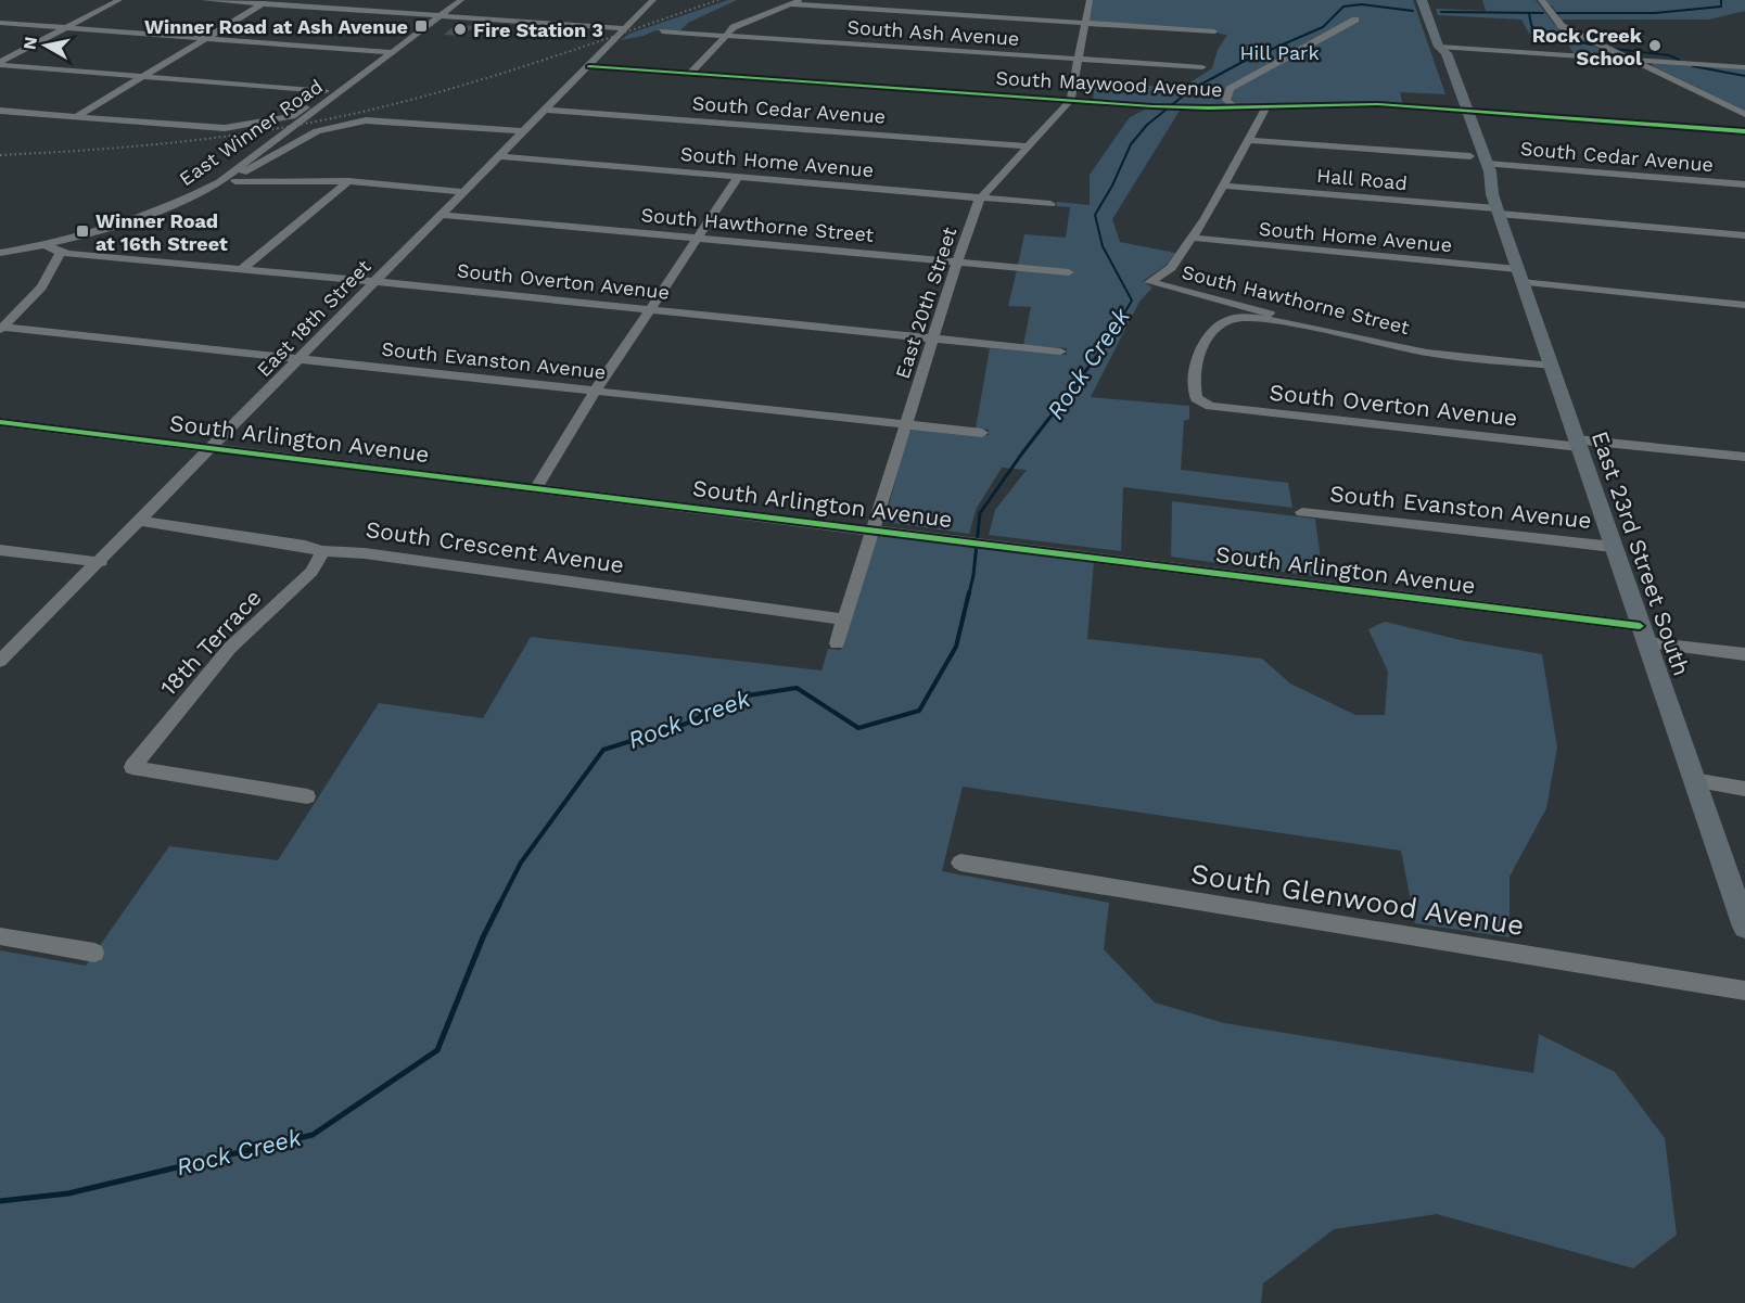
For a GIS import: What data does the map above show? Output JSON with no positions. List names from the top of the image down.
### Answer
{
  "streets": {
    "main road": ["East 23rd Street South"],
    "street": [
      "South Ash Avenue",
      "South Maywood Avenue",
      "South Cedar Avenue",
      "East Winner Road",
      "South Home Avenue",
      "Hall Road",
      "South Hawthorne Street",
      "South Overton Avenue",
      "East 20th Street",
      "East 18th Street",
      "South Evanston Avenue",
      "South Arlington Avenue",
      "South Crescent Avenue",
      "18th Terrace",
      "South Glenwood Avenue"
    ]
  },
  "crossings": [
    ["South Maywood Avenue", "East 20th Street"],
    ["South Maywood Avenue", "East 18th Street"],
    ["South Maywood Avenue", "East 23rd Street South"],
    ["South Cedar Avenue", "East 20th Street"],
    ["South Cedar Avenue", "East 18th Street"],
    ["South Cedar Avenue", "East 23rd Street South"],
    ["South Home Avenue", "South Hawthorne Street"],
    ["South Home Avenue", "East 20th Street"],
    ["South Home Avenue", "East 18th Street"],
    ["South Home Avenue", "East 23rd Street South"],
    ["Hall Road", "East 23rd Street South"],
    ["South Hawthorne Street", "South Overton Avenue"],
    ["South Hawthorne Street", "East 20th Street"],
    ["South Hawthorne Street", "East 18th Street"],
    ["South Hawthorne Street", "East 23rd Street South"],
    ["South Overton Avenue", "East 20th Street"],
    ["South Overton Avenue", "East 18th Street"],
    ["South Overton Avenue", "East 23rd Street South"],
    ["East 20th Street", "South Evanston Avenue"],
    ["East 20th Street", "South Arlington Avenue"],
    ["East 20th Street", "South Crescent Avenue"],
    ["East 18th Street", "South Evanston Avenue"],
    ["East 18th Street", "South Arlington Avenue"],
    ["East 18th Street", "South Crescent Avenue"],
    ["South Evanston Avenue", "East 23rd Street South"],
    ["South Arlington Avenue", "East 23rd Street South"],
    ["South Crescent Avenue", "18th Terrace"]
  ],
  "water": ["Rock Creek"],
  "parks": ["Hill Park"],
  "places": {
    "transit": ["Winner Road at Ash Avenue", "Winner Road at 16th Street"],
    "other": ["Fire Station 3", "Rock Creek School"]
  },
  "north": "left"
}
